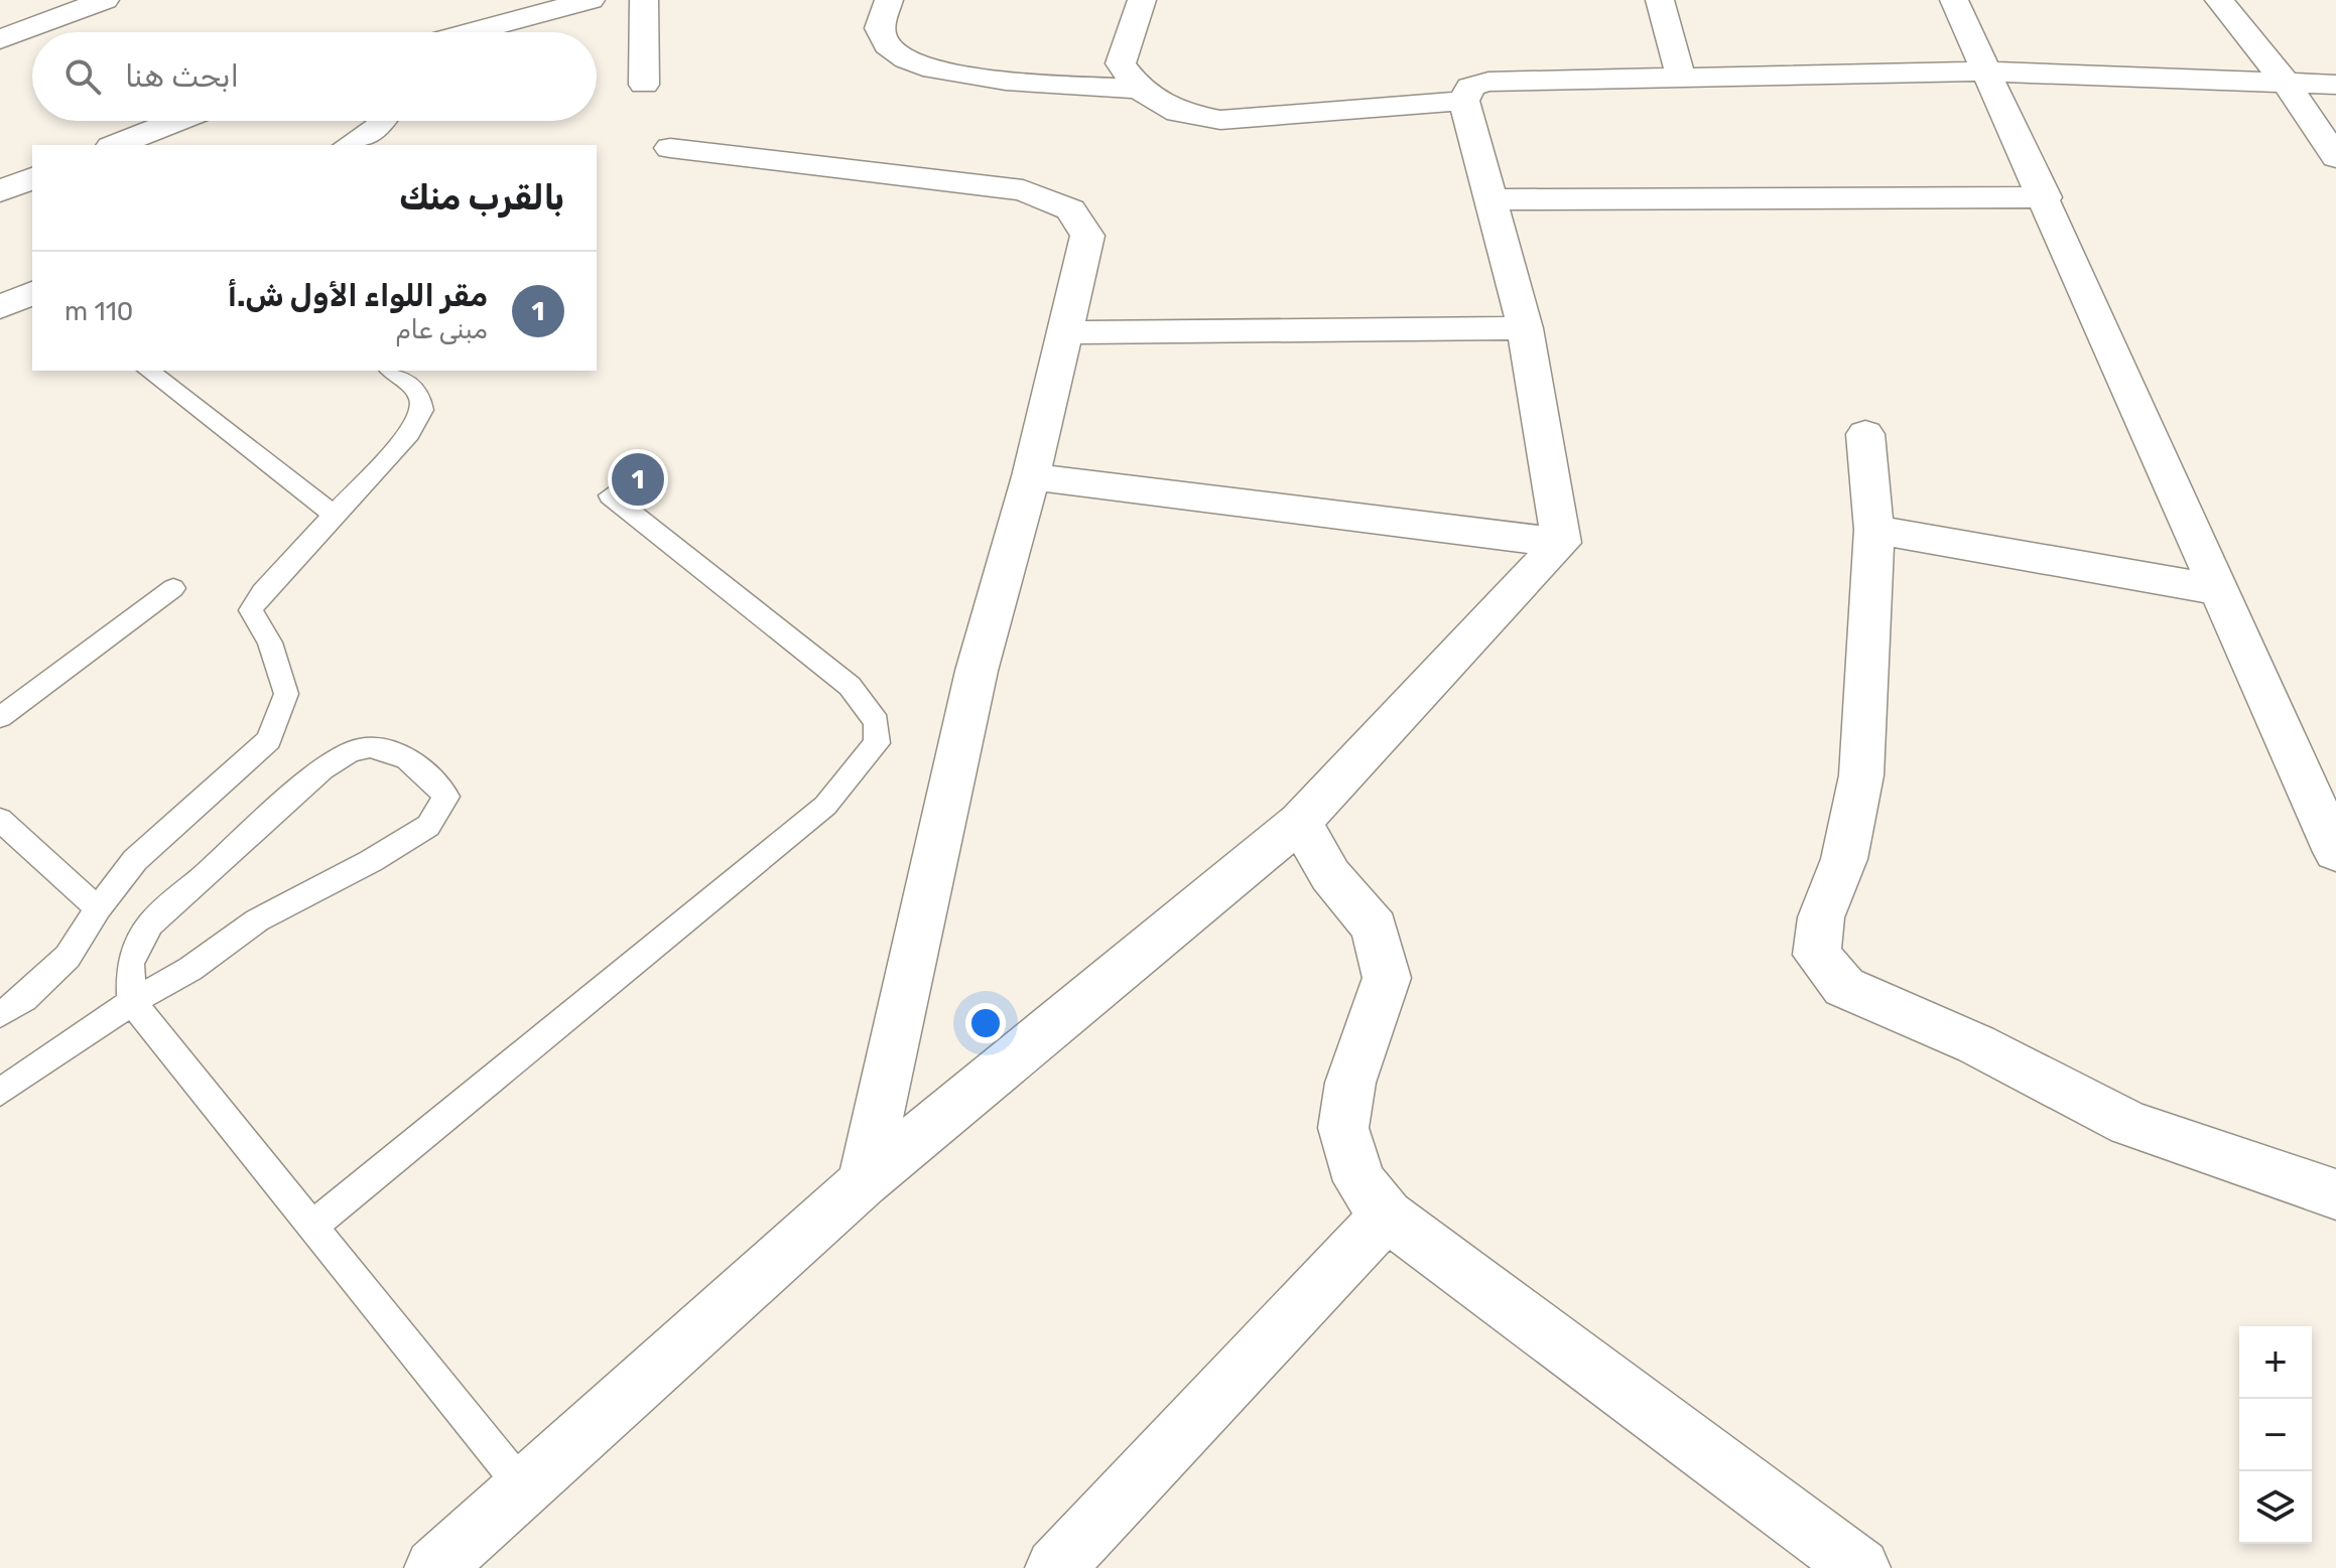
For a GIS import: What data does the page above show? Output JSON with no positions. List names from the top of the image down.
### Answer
{
  "page": {
    "search": "ابحث هنا",
    "heading": "بالقرب منك",
    "list": [
      {
        "mark": "1",
        "name": "مقر اللواء الأول ش.أ",
        "note": "مبنى عام",
        "value": "110 m"
      }
    ],
    "pins": "1",
    "map_buttons": ["+", "−"]
  }
}
